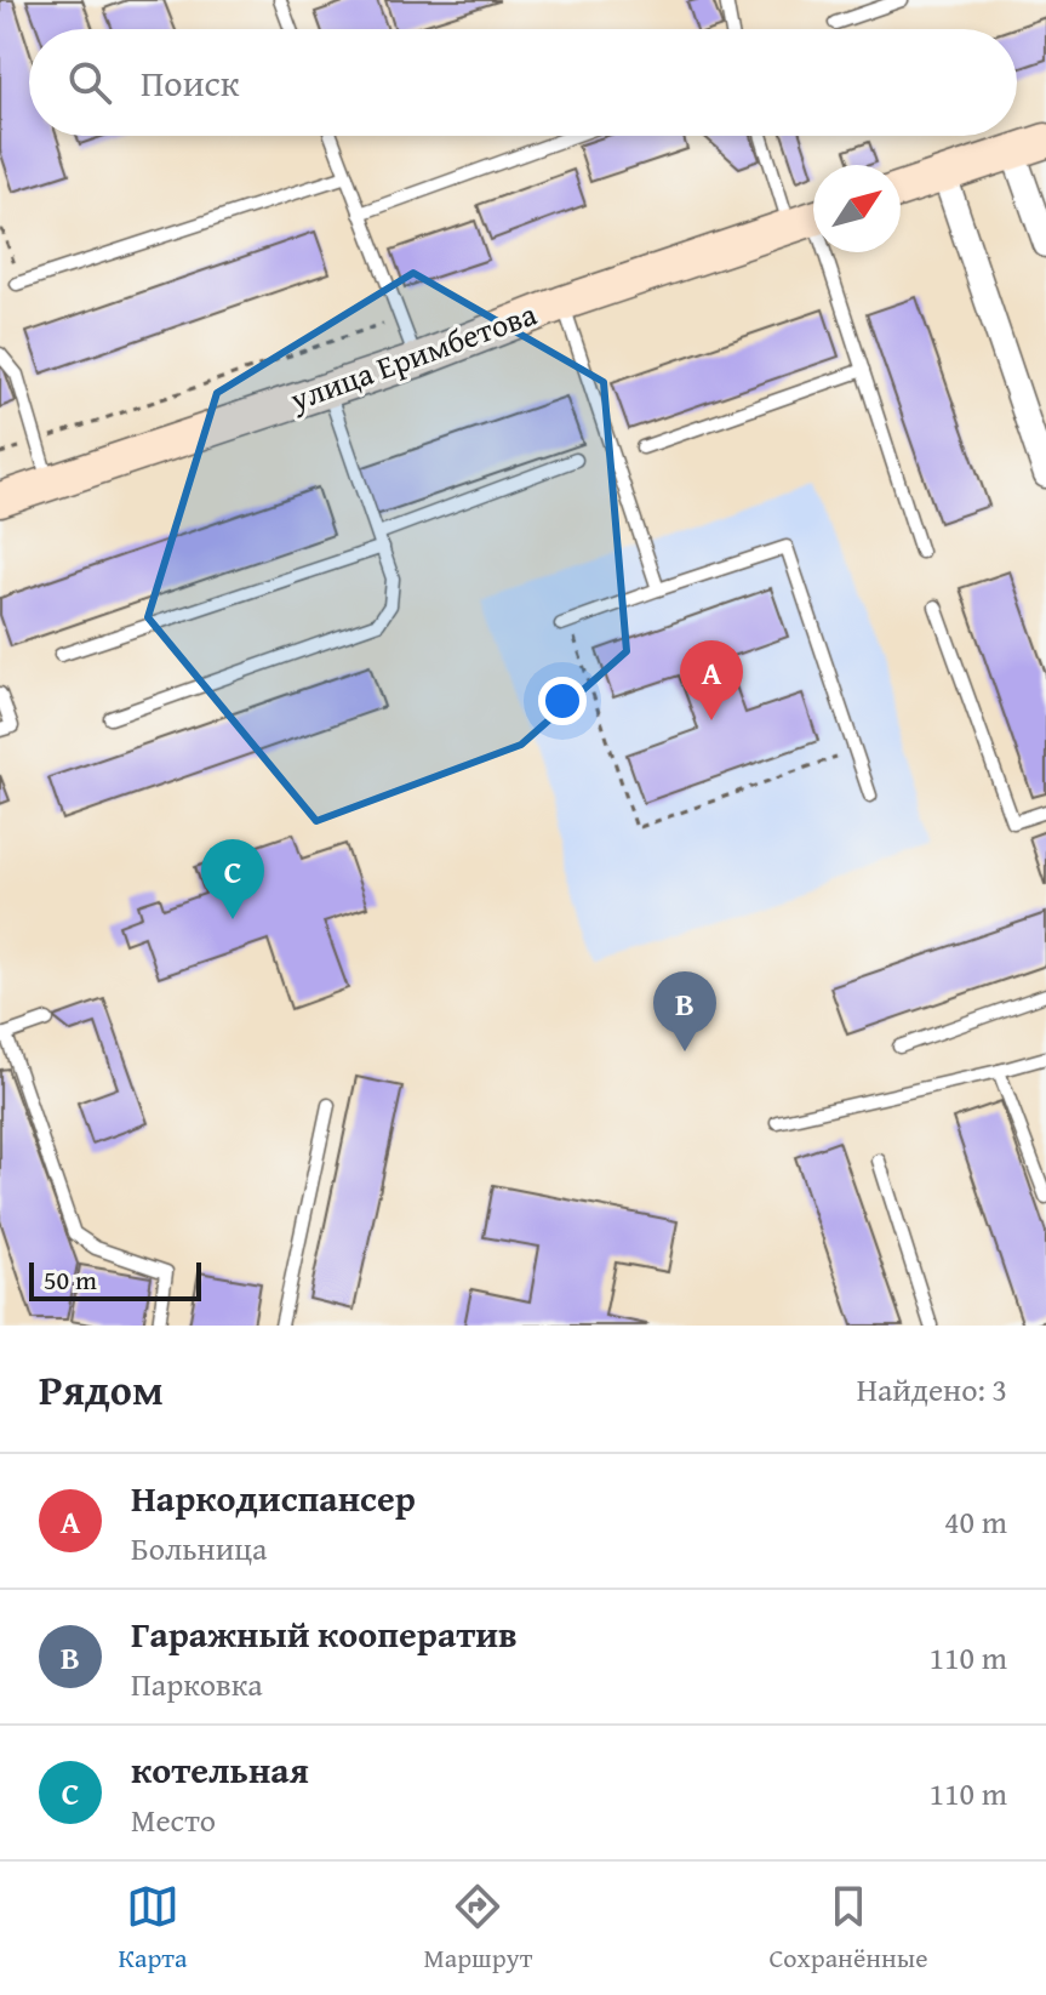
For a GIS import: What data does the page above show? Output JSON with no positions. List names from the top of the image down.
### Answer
{
  "streets": {
    "street": ["улица Еримбетова"]
  },
  "scale_bar": "50 m",
  "north": "top right",
  "page": {
    "search": "Поиск",
    "pins": ["A", "C", "B"],
    "scale": "50 m",
    "heading": ["Рядом", "Найдено: 3"],
    "list": [
      {
        "mark": "A",
        "name": "Наркодиспансер",
        "note": "Больница",
        "value": "40 m"
      },
      {
        "mark": "B",
        "name": "Гаражный кооператив",
        "note": "Парковка",
        "value": "110 m"
      },
      {
        "mark": "C",
        "name": "котельная",
        "note": "Место",
        "value": "110 m"
      }
    ],
    "nav": ["Карта", "Маршрут", "Сохранённые"]
  }
}
